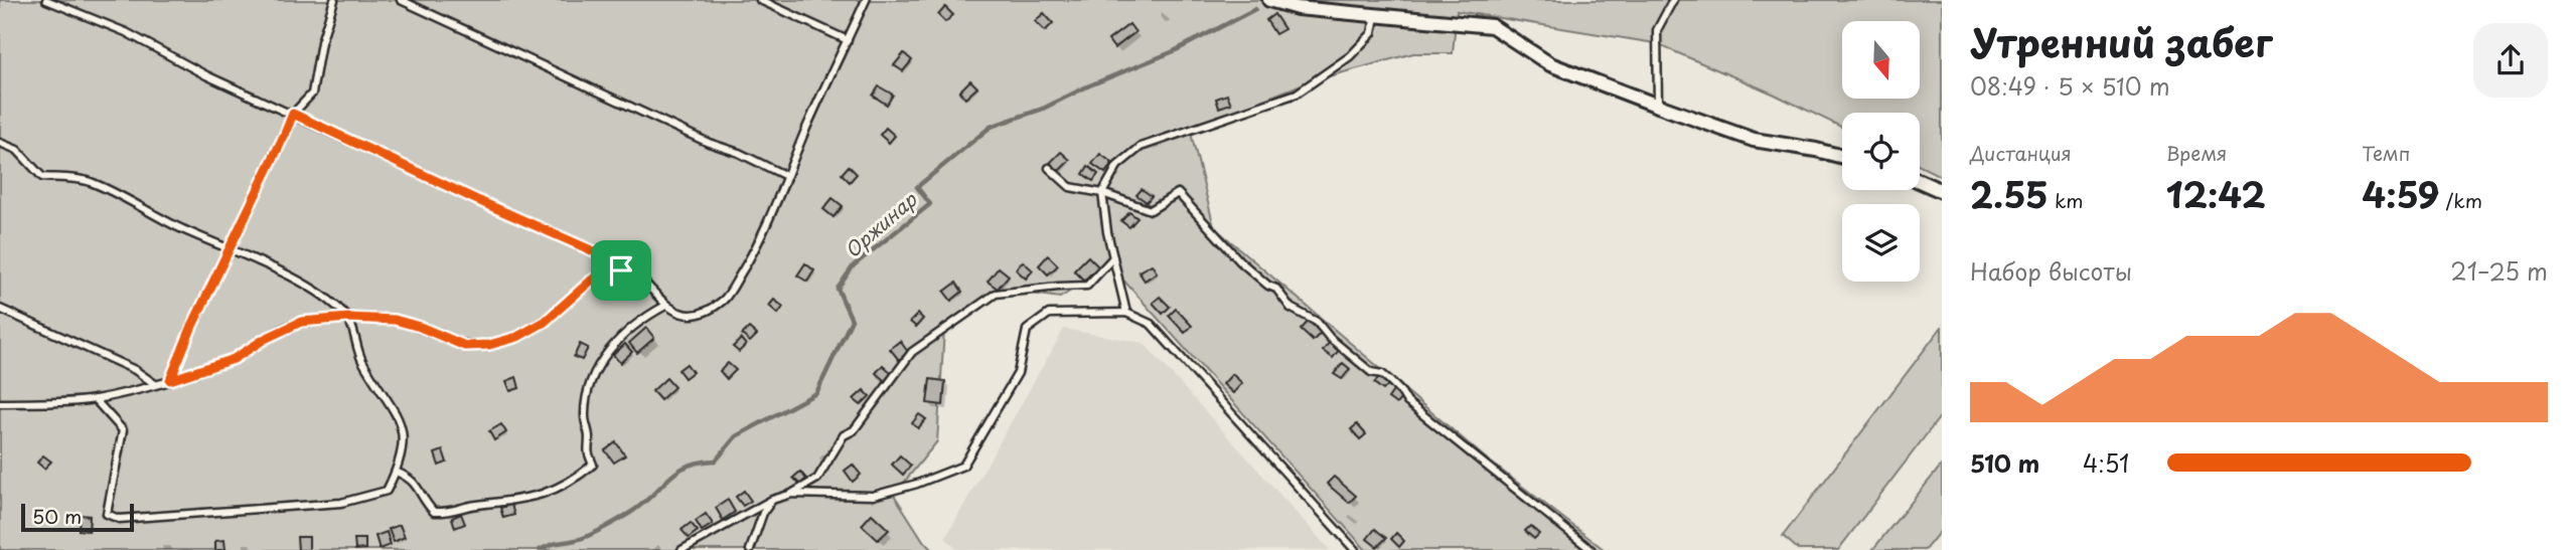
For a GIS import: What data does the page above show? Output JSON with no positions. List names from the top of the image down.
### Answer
{
  "water": ["Оржинар"],
  "scale_bar": "50 m",
  "north": "bottom",
  "page": {
    "heading": ["Утренний забег", "08:49 · 5 × 510 m"],
    "stats": [
      ["Дистанция", "2.55 km"],
      ["Время", "12:42"],
      ["Темп", "4:59 /km"]
    ],
    "chart": ["Набор высоты", "21–25 m"],
    "list": [
      {
        "name": "510 m",
        "note": "4:51"
      }
    ],
    "scale": "50 m"
  }
}
